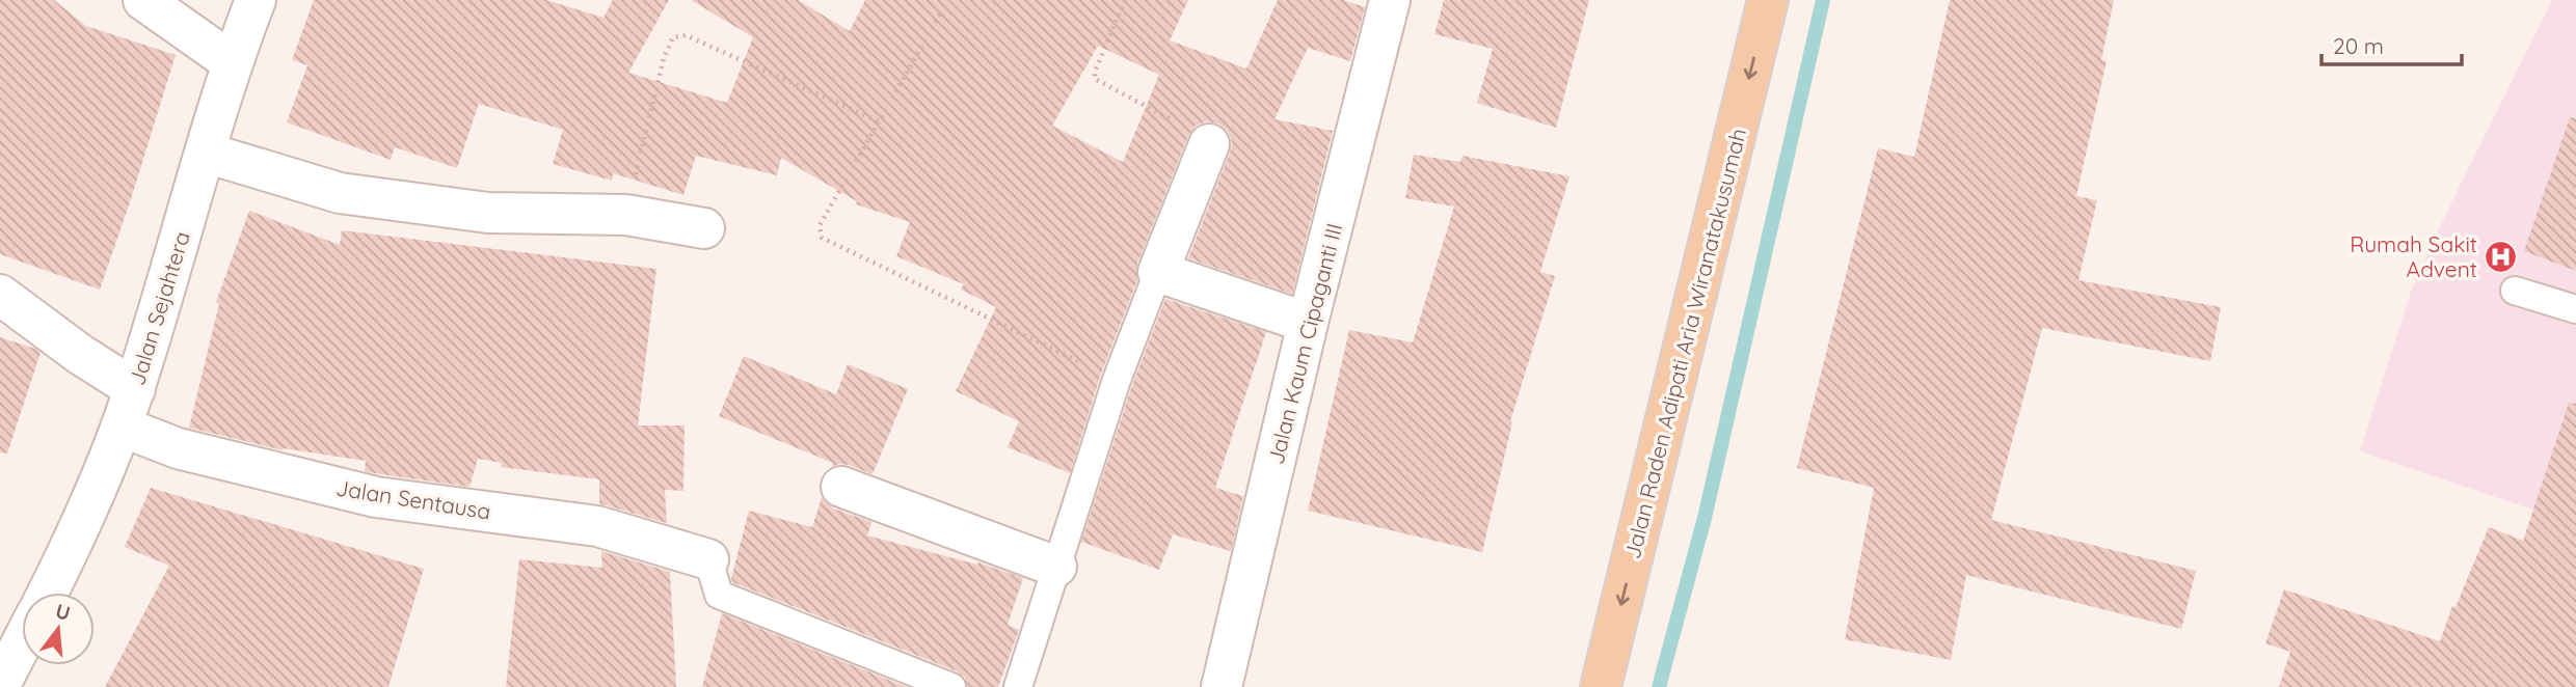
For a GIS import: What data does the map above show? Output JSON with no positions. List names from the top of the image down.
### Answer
{
  "streets": {
    "main road": ["Jalan Raden Adipati Aria Wiranatakusumah"],
    "street": ["Jalan Sejahtera", "Jalan Kaum Cipaganti III", "Jalan Sentausa"]
  },
  "crossings": [
    ["Jalan Sejahtera", "Jalan Sentausa"]
  ],
  "one_way": ["Jalan Raden Adipati Aria Wiranatakusumah"],
  "places": {
    "hospital": ["Rumah Sakit Advent"]
  },
  "scale_bar": "20 m",
  "north": "top"
}
